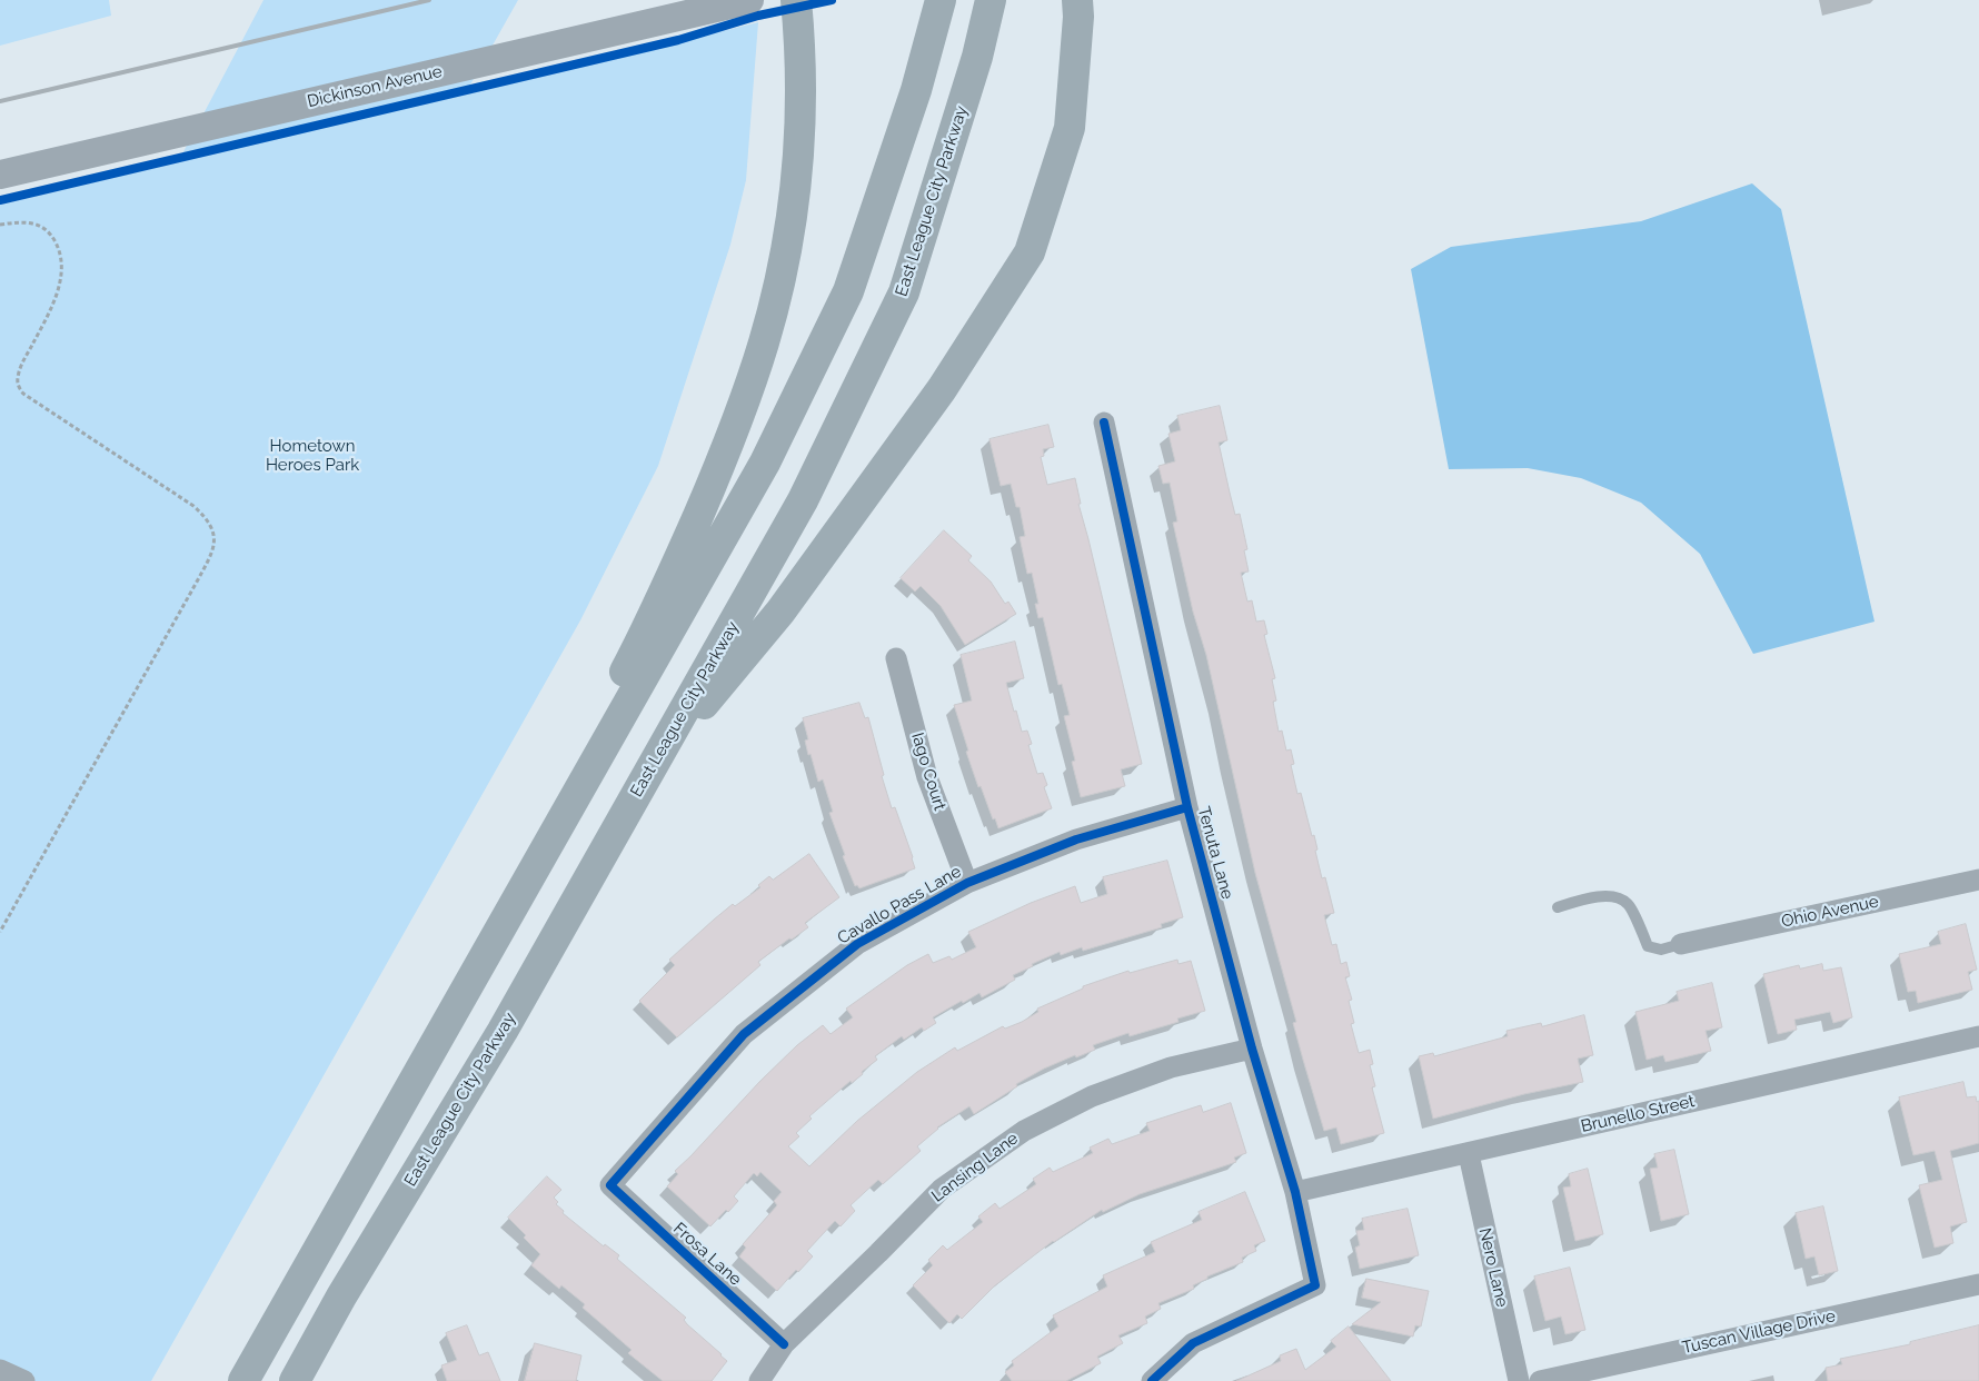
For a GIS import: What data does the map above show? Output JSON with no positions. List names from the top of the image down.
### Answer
{
  "streets": {
    "main road": ["East League City Parkway"],
    "street": [
      "Dickinson Avenue",
      "Iago Court",
      "Tenuta Lane",
      "Cavallo Pass Lane",
      "Ohio Avenue",
      "Brunello Street",
      "Lansing Lane",
      "Frosa Lane",
      "Nero Lane",
      "Tuscan Village Drive"
    ]
  },
  "crossings": [
    ["Iago Court", "Cavallo Pass Lane"],
    ["Tenuta Lane", "Cavallo Pass Lane"],
    ["Tenuta Lane", "Brunello Street"],
    ["Tenuta Lane", "Lansing Lane"],
    ["Cavallo Pass Lane", "Frosa Lane"],
    ["Brunello Street", "Nero Lane"],
    ["Lansing Lane", "Frosa Lane"]
  ],
  "parks": ["Hometown Heroes Park"]
}
